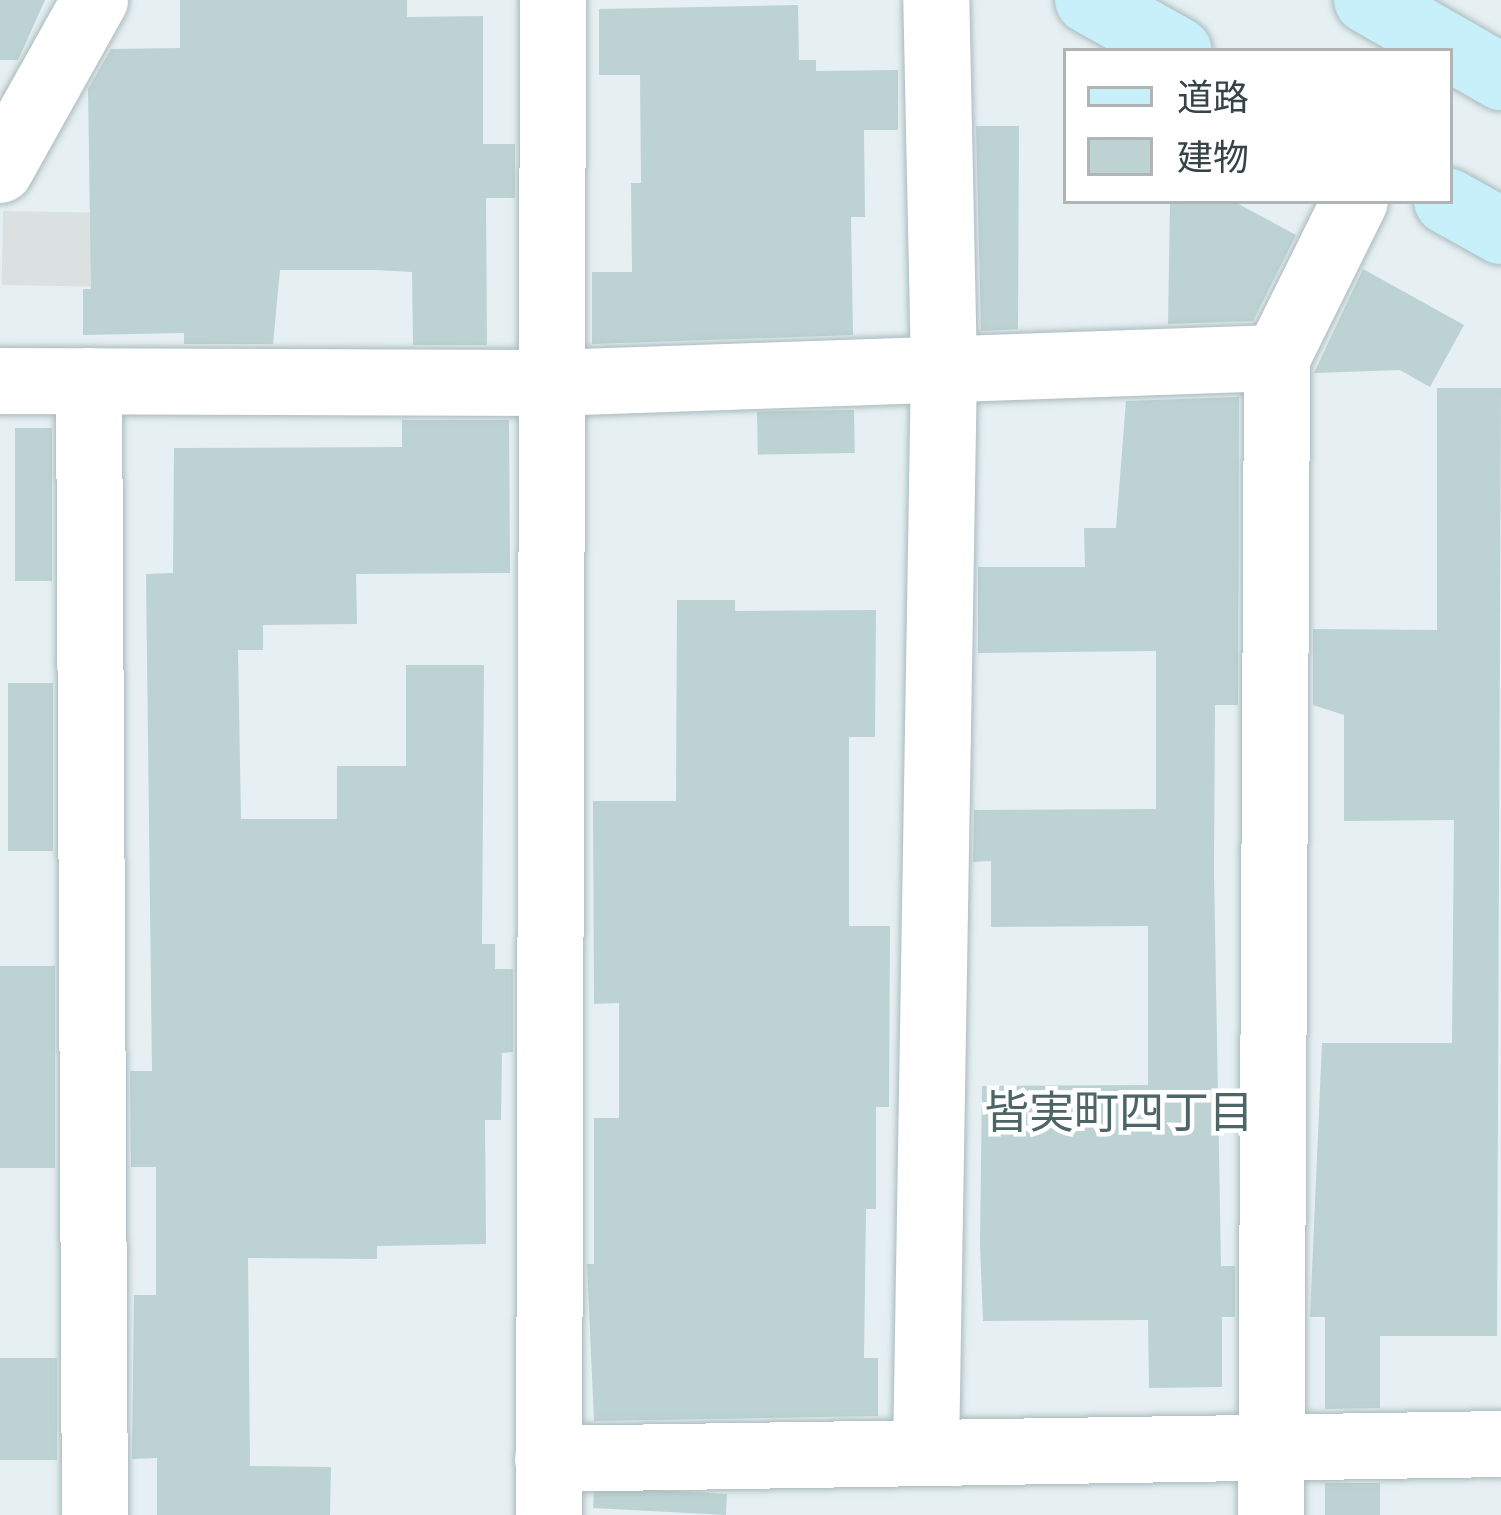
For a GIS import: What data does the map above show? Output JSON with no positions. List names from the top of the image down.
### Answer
{
  "districts": ["皆実町四丁目"],
  "legend": ["道路", "建物"]
}
